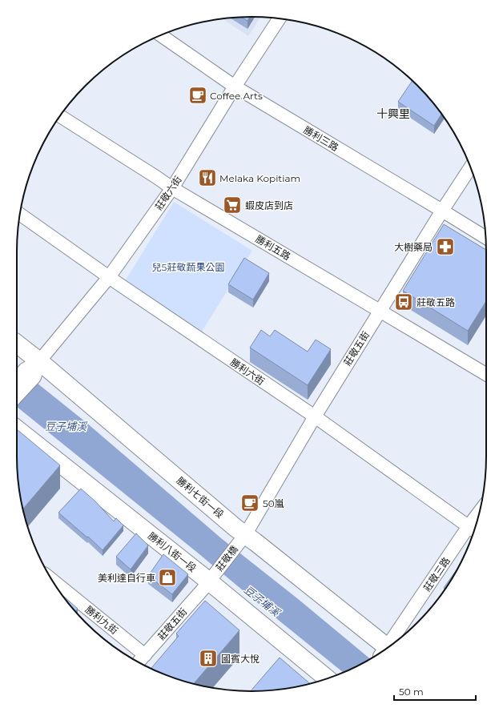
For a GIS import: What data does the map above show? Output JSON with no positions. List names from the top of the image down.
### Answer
{
  "streets": {
    "street": [
      "勝利三路",
      "莊敬六街",
      "勝利五路",
      "莊敬五街",
      "勝利六街",
      "勝利七街一段",
      "勝利八街一段",
      "莊敬橋",
      "莊敬三路",
      "勝利九街"
    ]
  },
  "crossings": [
    ["勝利三路", "莊敬六街"],
    ["勝利三路", "莊敬五街"],
    ["莊敬六街", "勝利五路"],
    ["莊敬六街", "勝利六街"],
    ["莊敬六街", "勝利七街一段"],
    ["勝利五路", "莊敬五街"],
    ["莊敬五街", "勝利六街"],
    ["莊敬五街", "勝利七街一段"],
    ["莊敬五街", "勝利八街一段"],
    ["莊敬五街", "莊敬橋"],
    ["莊敬五街", "勝利九街"],
    ["勝利六街", "莊敬三路"],
    ["勝利七街一段", "莊敬橋"],
    ["勝利八街一段", "莊敬橋"]
  ],
  "districts": ["十興里"],
  "water": ["豆子埔溪"],
  "parks": ["兒5莊敬蔬果公園"],
  "places": {
    "cafe": ["Coffee Arts", "50嵐"],
    "restaurant": ["Melaka Kopitiam"],
    "supermarket": ["蝦皮店到店"],
    "pharmacy": ["大樹藥局"],
    "bus stop": ["莊敬五路"],
    "shop": ["美利達自行車"],
    "building": ["國賓大悅"]
  },
  "scale_bar": "50 m"
}
